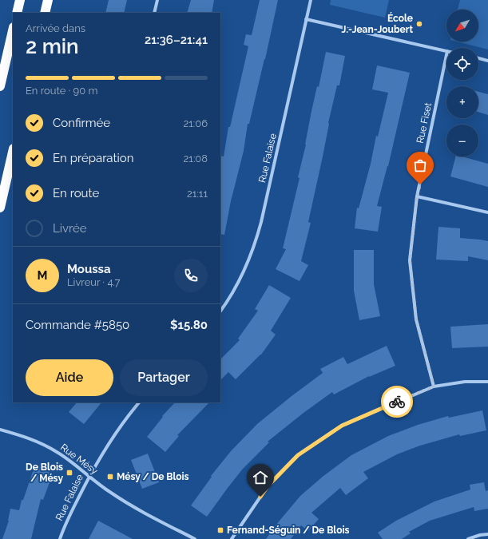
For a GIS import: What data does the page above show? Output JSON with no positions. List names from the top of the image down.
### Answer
{
  "streets": {
    "street": ["Rue Fiset", "Rue Falaise", "Rue Mésy"]
  },
  "crossings": [
    ["Rue Falaise", "Rue Mésy"]
  ],
  "places": {
    "other": ["École J.-Jean-Joubert"],
    "transit": ["De Blois / Mésy", "Mésy / De Blois", "Fernand-Séguin / De Blois"]
  },
  "north": "bottom left",
  "page": {
    "map_buttons": ["+", "−"],
    "heading": ["2 min", "Arrivée dans", "21:36–21:41"],
    "panel": [
      "Moussa",
      "Livreur · 4.7",
      "Commande #5850",
      "$15.80"
    ],
    "bar": "En route · 90 m",
    "list": [
      ["Confirmée", "21:06"],
      ["En préparation", "21:08"],
      ["En route", "21:11"],
      "Livrée"
    ],
    "round": "M",
    "buttons": ["Aide", "Partager"]
  }
}
